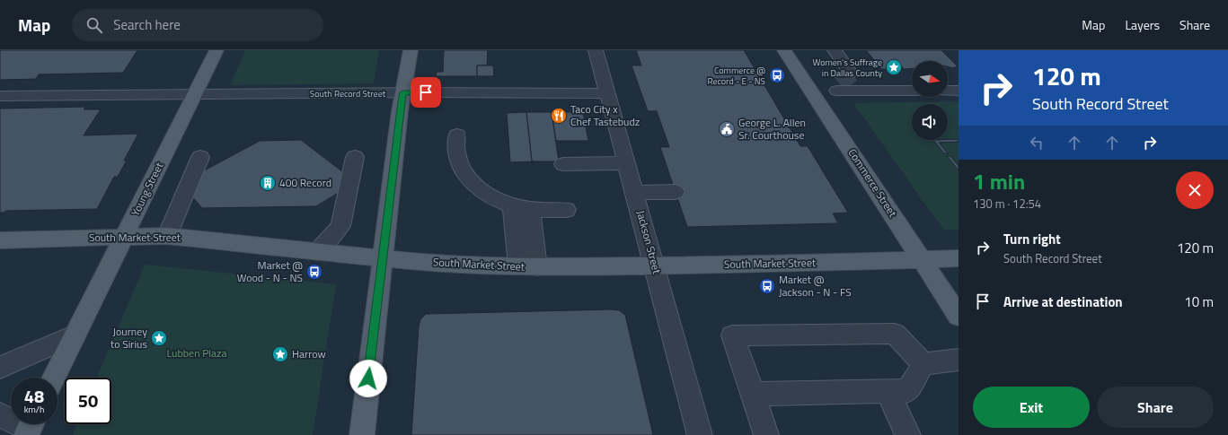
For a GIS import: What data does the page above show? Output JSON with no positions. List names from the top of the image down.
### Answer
{
  "streets": {
    "main road": ["Commerce Street", "Young Street", "South Market Street"],
    "street": ["South Record Street", "Jackson Street"]
  },
  "crossings": [
    ["South Record Street", "Young Street"],
    ["South Record Street", "Jackson Street"],
    ["Commerce Street", "South Market Street"],
    ["Young Street", "South Market Street"],
    ["South Market Street", "Jackson Street"]
  ],
  "parks": ["Lubben Plaza"],
  "places": {
    "place": ["Women's Suffrage in Dallas County", "Journey to Sirius", "Harrow"],
    "bus stop": ["Commerce @ Record - E - NS", "Market @ Wood - N - NS", "Market @ Jackson - N - FS"],
    "restaurant": ["Taco City x Chef Tastebudz"],
    "public building": ["George L. Allen Sr. Courthouse"],
    "building": ["400 Record"]
  },
  "north": "right",
  "page": {
    "header": "Map",
    "search": "Search here",
    "nav": ["Map", "Layers", "Share"],
    "turn": ["120 m", "South Record Street"],
    "heading": ["1 min", "130 m · 12:54"],
    "list": [
      {
        "name": "Turn right",
        "note": "South Record Street",
        "value": "120 m"
      },
      {
        "name": "Arrive at destination",
        "value": "10 m"
      }
    ],
    "speed": "48 km/h",
    "limit": "50",
    "buttons": ["Exit", "Share"]
  }
}
